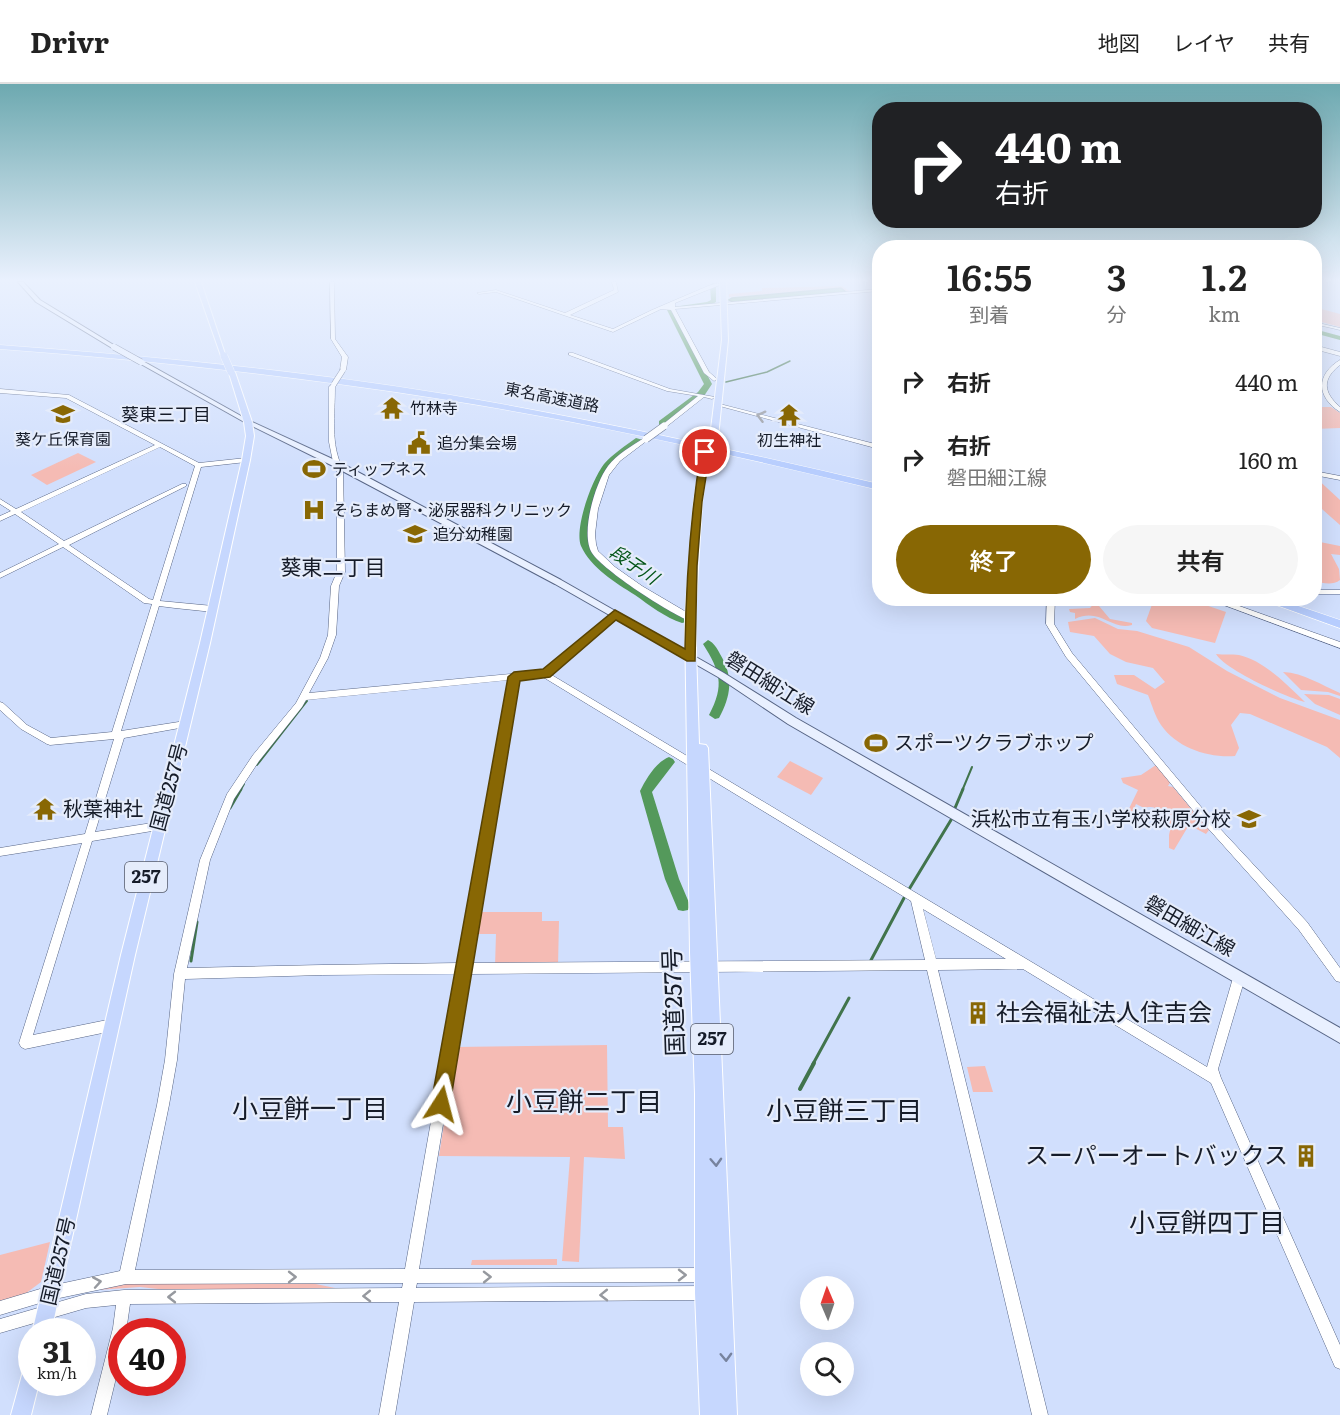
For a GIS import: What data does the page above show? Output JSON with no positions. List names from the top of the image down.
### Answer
{
  "streets": {
    "highway": ["東名高速道路", "国道257号", "257"],
    "main road": ["磐田細江線"]
  },
  "crossings": [
    ["磐田細江線", "国道257号"],
    ["磐田細江線", "257"],
    ["国道257号", "257"]
  ],
  "districts": [
    "葵東三丁目",
    "葵東二丁目",
    "小豆餅二丁目",
    "小豆餅一丁目",
    "小豆餅三丁目",
    "小豆餅四丁目"
  ],
  "water": ["段子川"],
  "places": {
    "temple": ["竹林寺", "初生神社", "秋葉神社"],
    "school or university": ["葵ケ丘保育園", "追分幼稚園", "浜松市立有玉小学校萩原分校"],
    "public building": ["追分集会場"],
    "sports": ["ティップネス", "スポーツクラブホップ"],
    "hospital": ["そらまめ腎・泌尿器科クリニック"],
    "building": ["社会福祉法人住吉会", "スーパーオートバックス"]
  },
  "north": "top",
  "page": {
    "header": "Drivr",
    "nav": ["地図", "レイヤ", "共有"],
    "turn": ["440 m", "右折"],
    "eta": [
      "16:55",
      "到着",
      "3",
      "分",
      "1.2",
      "km"
    ],
    "list": [
      {
        "name": "右折",
        "value": "440 m"
      },
      {
        "name": "右折",
        "note": "磐田細江線",
        "value": "160 m"
      }
    ],
    "buttons": ["終了", "共有"],
    "speed": "31 km/h",
    "limit": "40"
  }
}
